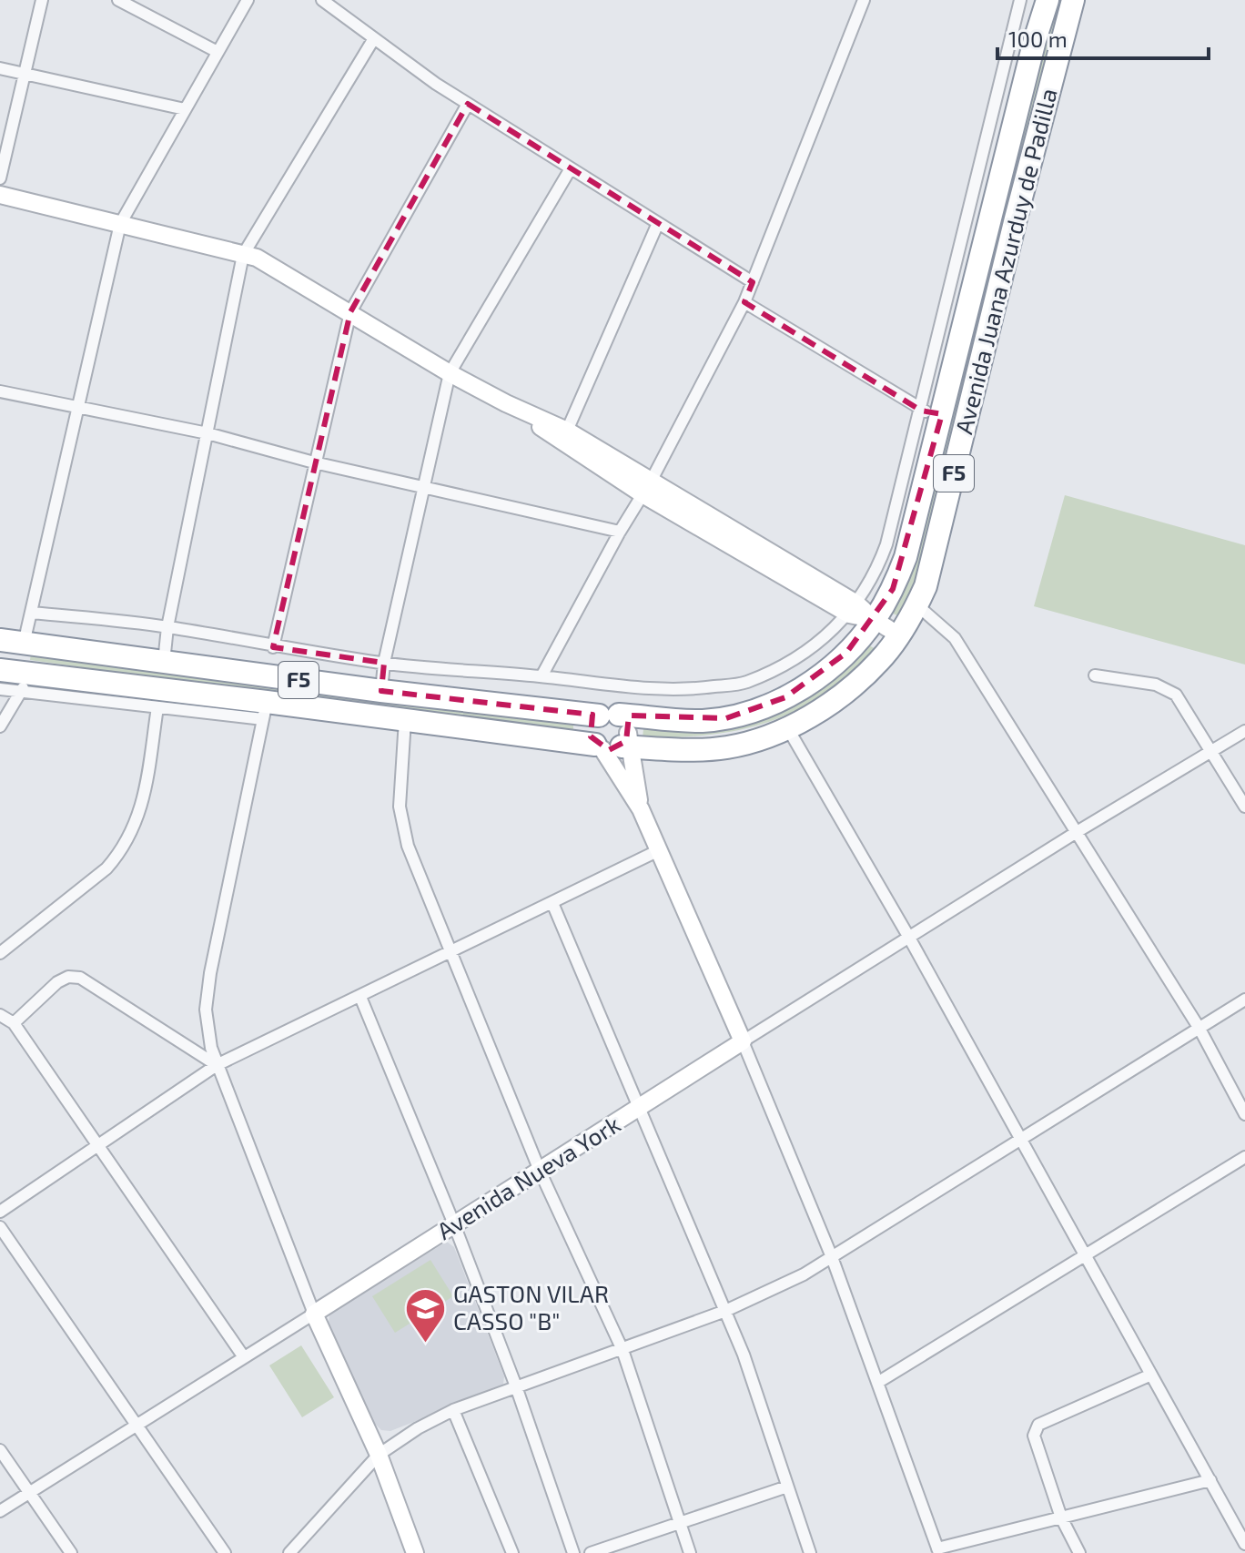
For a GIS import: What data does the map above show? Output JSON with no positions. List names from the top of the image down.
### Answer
{
  "streets": {
    "highway": ["Avenida Juana Azurduy de Padilla", "F5"],
    "street": ["Avenida Nueva York"]
  },
  "places": {
    "school or university": ["GASTON VILAR CASSO \"B\""]
  },
  "scale_bar": "100 m"
}
